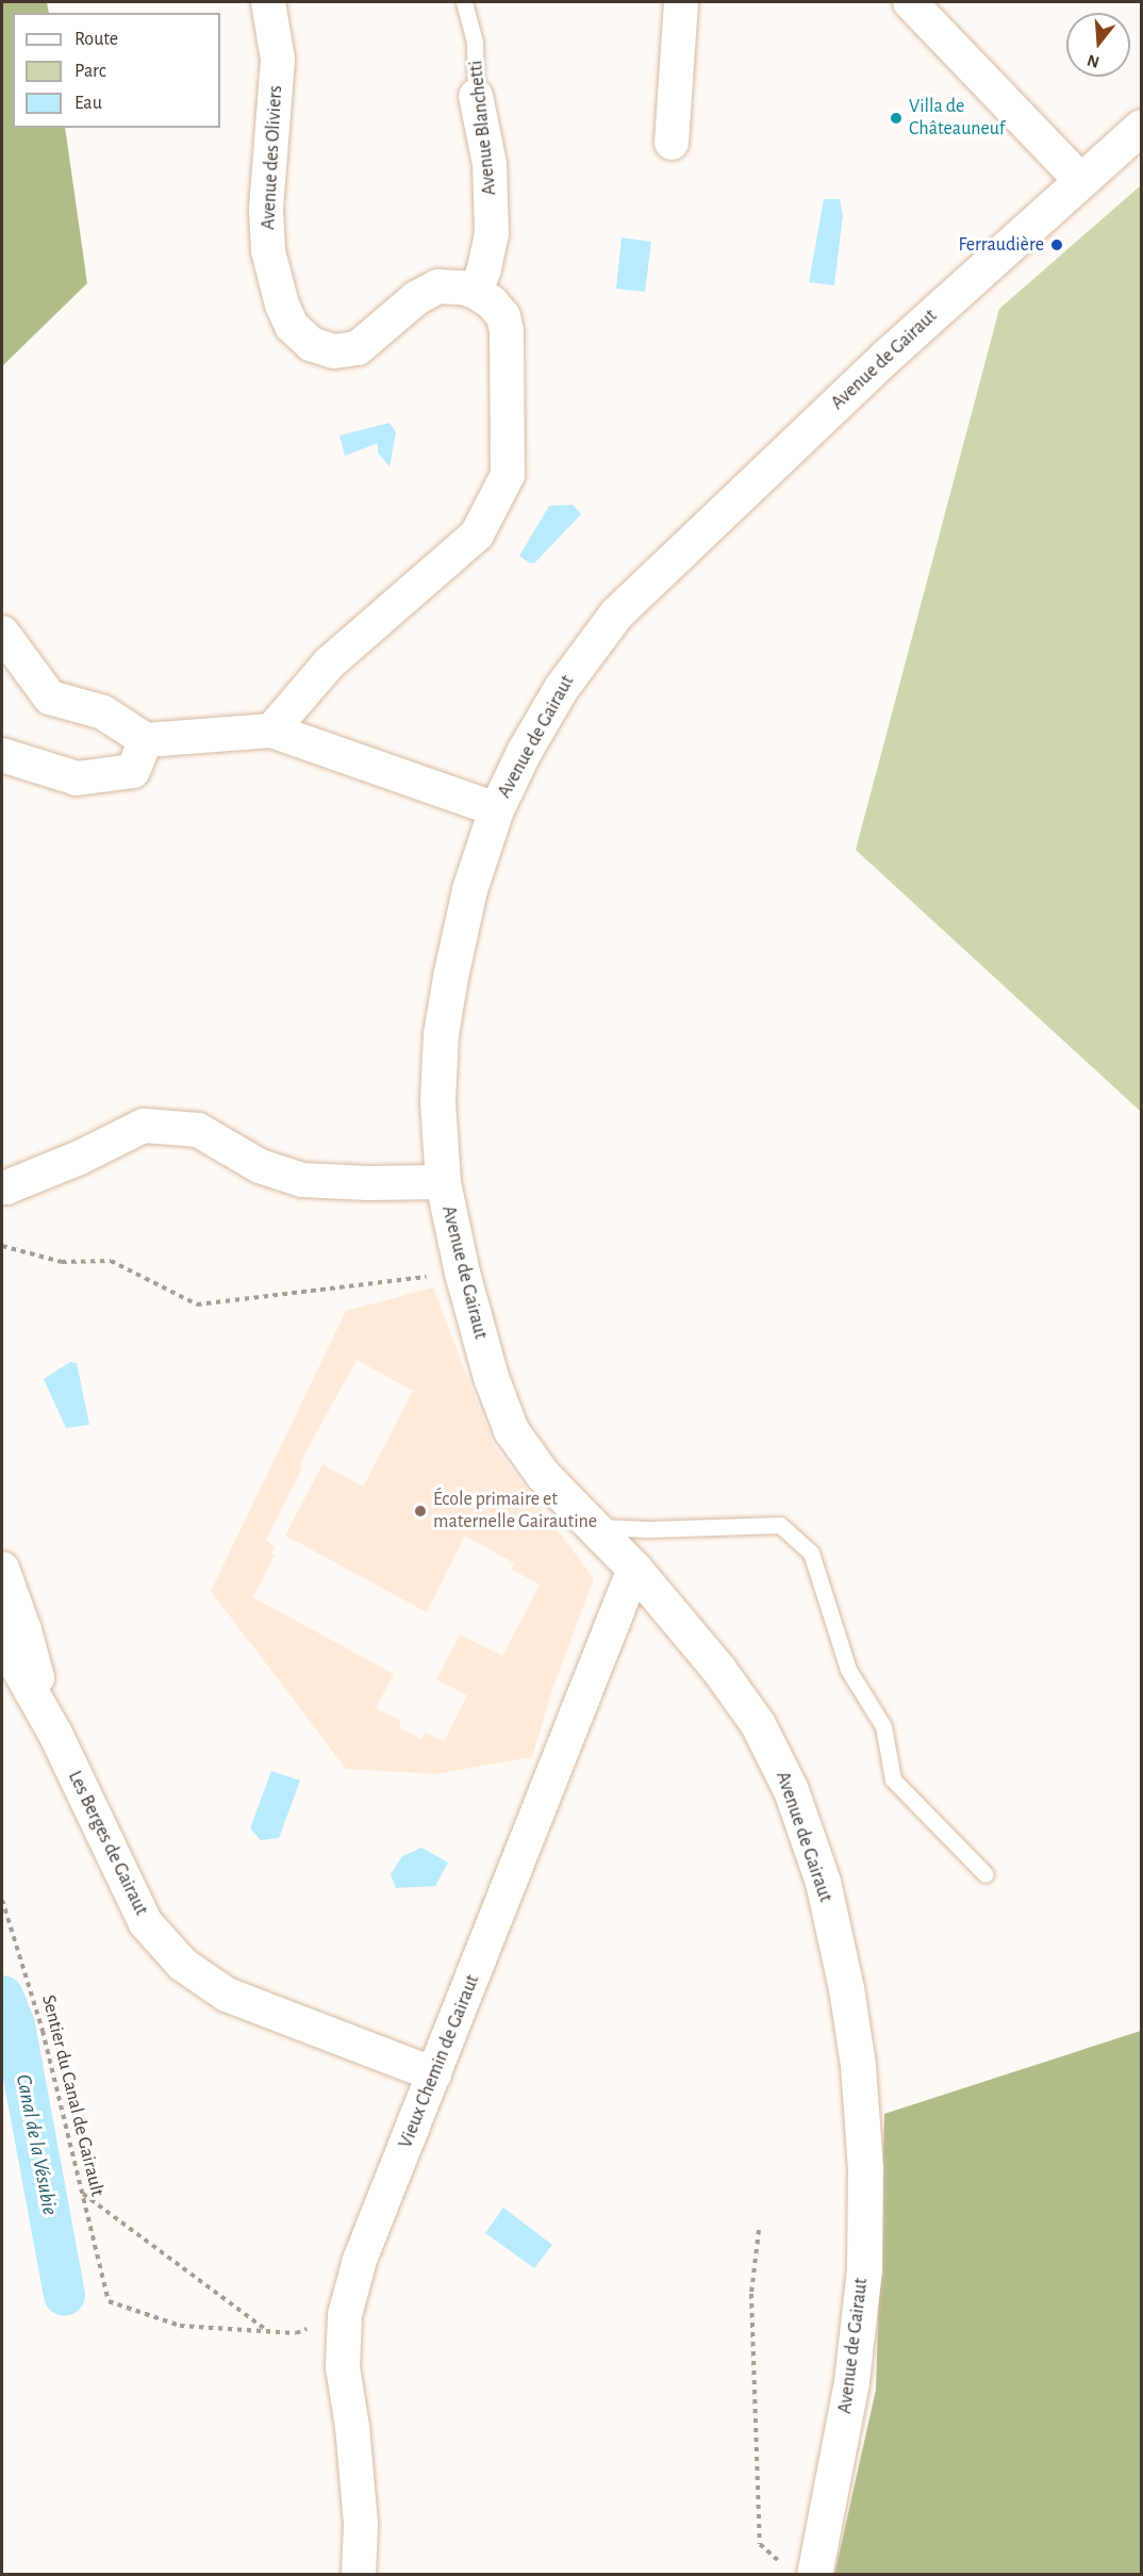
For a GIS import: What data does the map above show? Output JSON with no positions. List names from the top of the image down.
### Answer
{
  "streets": {
    "street": [
      "Avenue Blanchetti",
      "Avenue des Oliviers",
      "Avenue de Gairaut",
      "Les Berges de Gairaut",
      "Vieux Chemin de Gairaut"
    ],
    "path": ["Sentier du Canal de Gairault"]
  },
  "crossings": [
    ["Avenue Blanchetti", "Avenue des Oliviers"],
    ["Avenue de Gairaut", "Vieux Chemin de Gairaut"],
    ["Les Berges de Gairaut", "Vieux Chemin de Gairaut"]
  ],
  "water": ["Canal de la Vésubie"],
  "places": ["Villa de Châteauneuf", "Ferraudière", "École primaire et maternelle Gairautine"],
  "legend": ["Route", "Parc", "Eau"],
  "north": "bottom"
}
